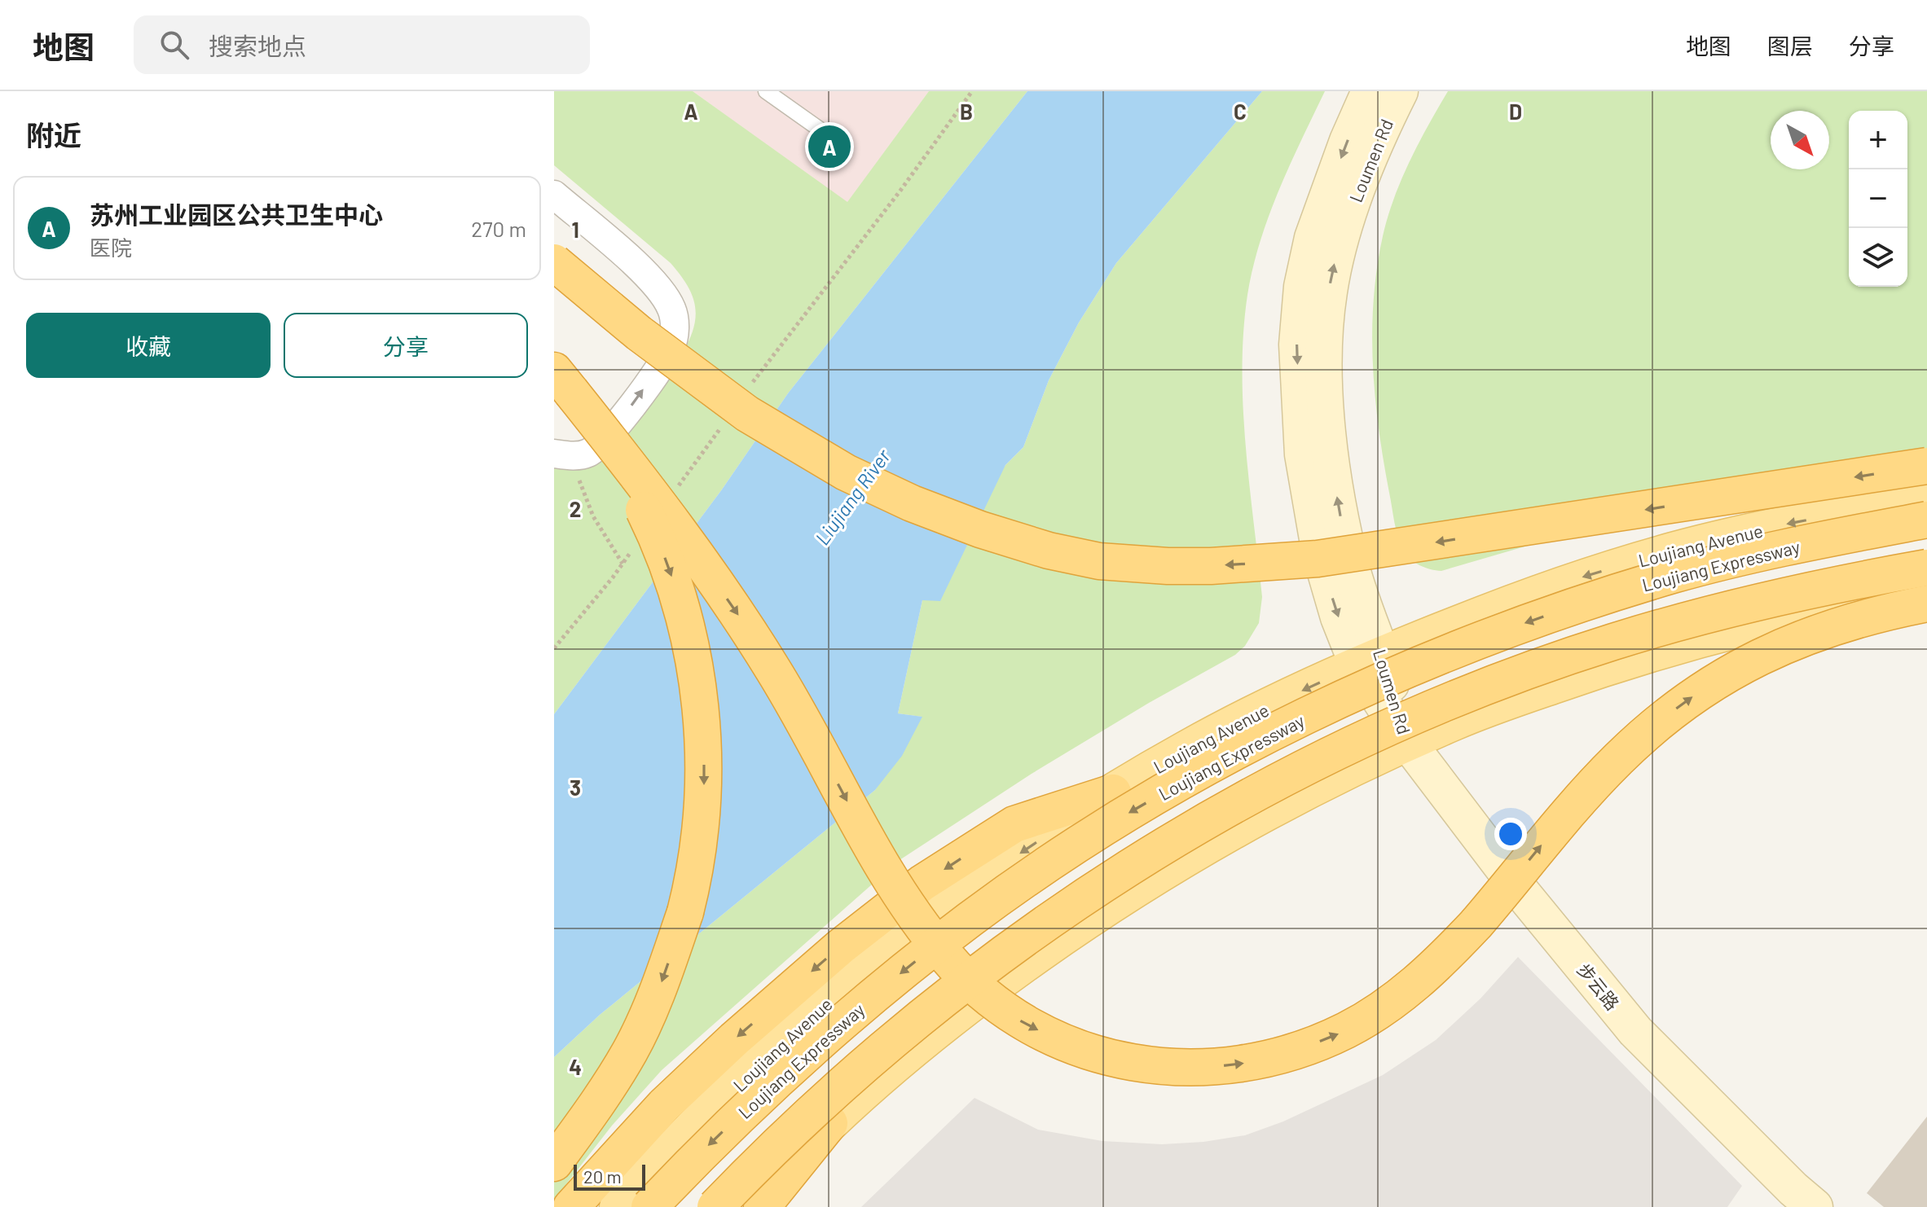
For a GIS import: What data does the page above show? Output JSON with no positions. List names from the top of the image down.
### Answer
{
  "streets": {
    "highway": ["Loujiang Expressway"],
    "main road": ["Loumen Rd", "Loujiang Avenue", "步云路"]
  },
  "crossings": [
    ["Loumen Rd", "Loujiang Avenue"],
    ["Loumen Rd", "步云路"]
  ],
  "water": ["Liujiang River"],
  "scale_bar": "20 m",
  "north": "bottom right",
  "page": {
    "header": "地图",
    "search": "搜索地点",
    "nav": ["地图", "图层", "分享"],
    "heading": "附近",
    "map_buttons": ["+", "−"],
    "pins": "A",
    "list": [
      {
        "mark": "A",
        "name": "苏州工业园区公共卫生中心",
        "note": "医院",
        "value": "270 m"
      }
    ],
    "buttons": ["收藏", "分享"],
    "scale": "20 m"
  },
  "grid": {
    "columns": [
      "A",
      "B",
      "C",
      "D"
    ],
    "rows": [
      "1",
      "2",
      "3",
      "4"
    ]
  }
}
